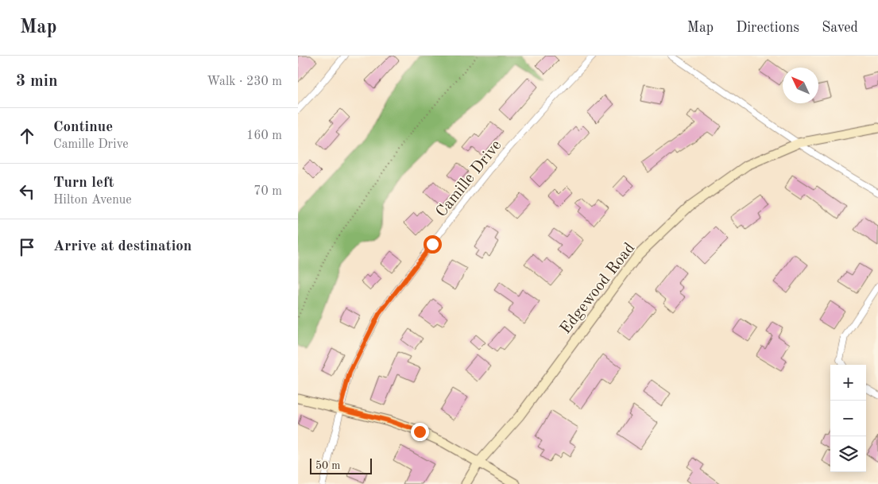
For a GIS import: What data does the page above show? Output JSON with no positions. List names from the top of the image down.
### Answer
{
  "streets": {
    "street": ["Camille Drive", "Edgewood Road"]
  },
  "scale_bar": "50 m",
  "north": "top left",
  "page": {
    "header": "Map",
    "nav": ["Map", "Directions", "Saved"],
    "heading": ["3 min", "Walk · 230 m"],
    "list": [
      ["Continue", "Camille Drive", "160 m"],
      ["Turn left", "Hilton Avenue", "70 m"],
      "Arrive at destination"
    ],
    "map_buttons": ["+", "−"],
    "scale": "50 m"
  }
}
